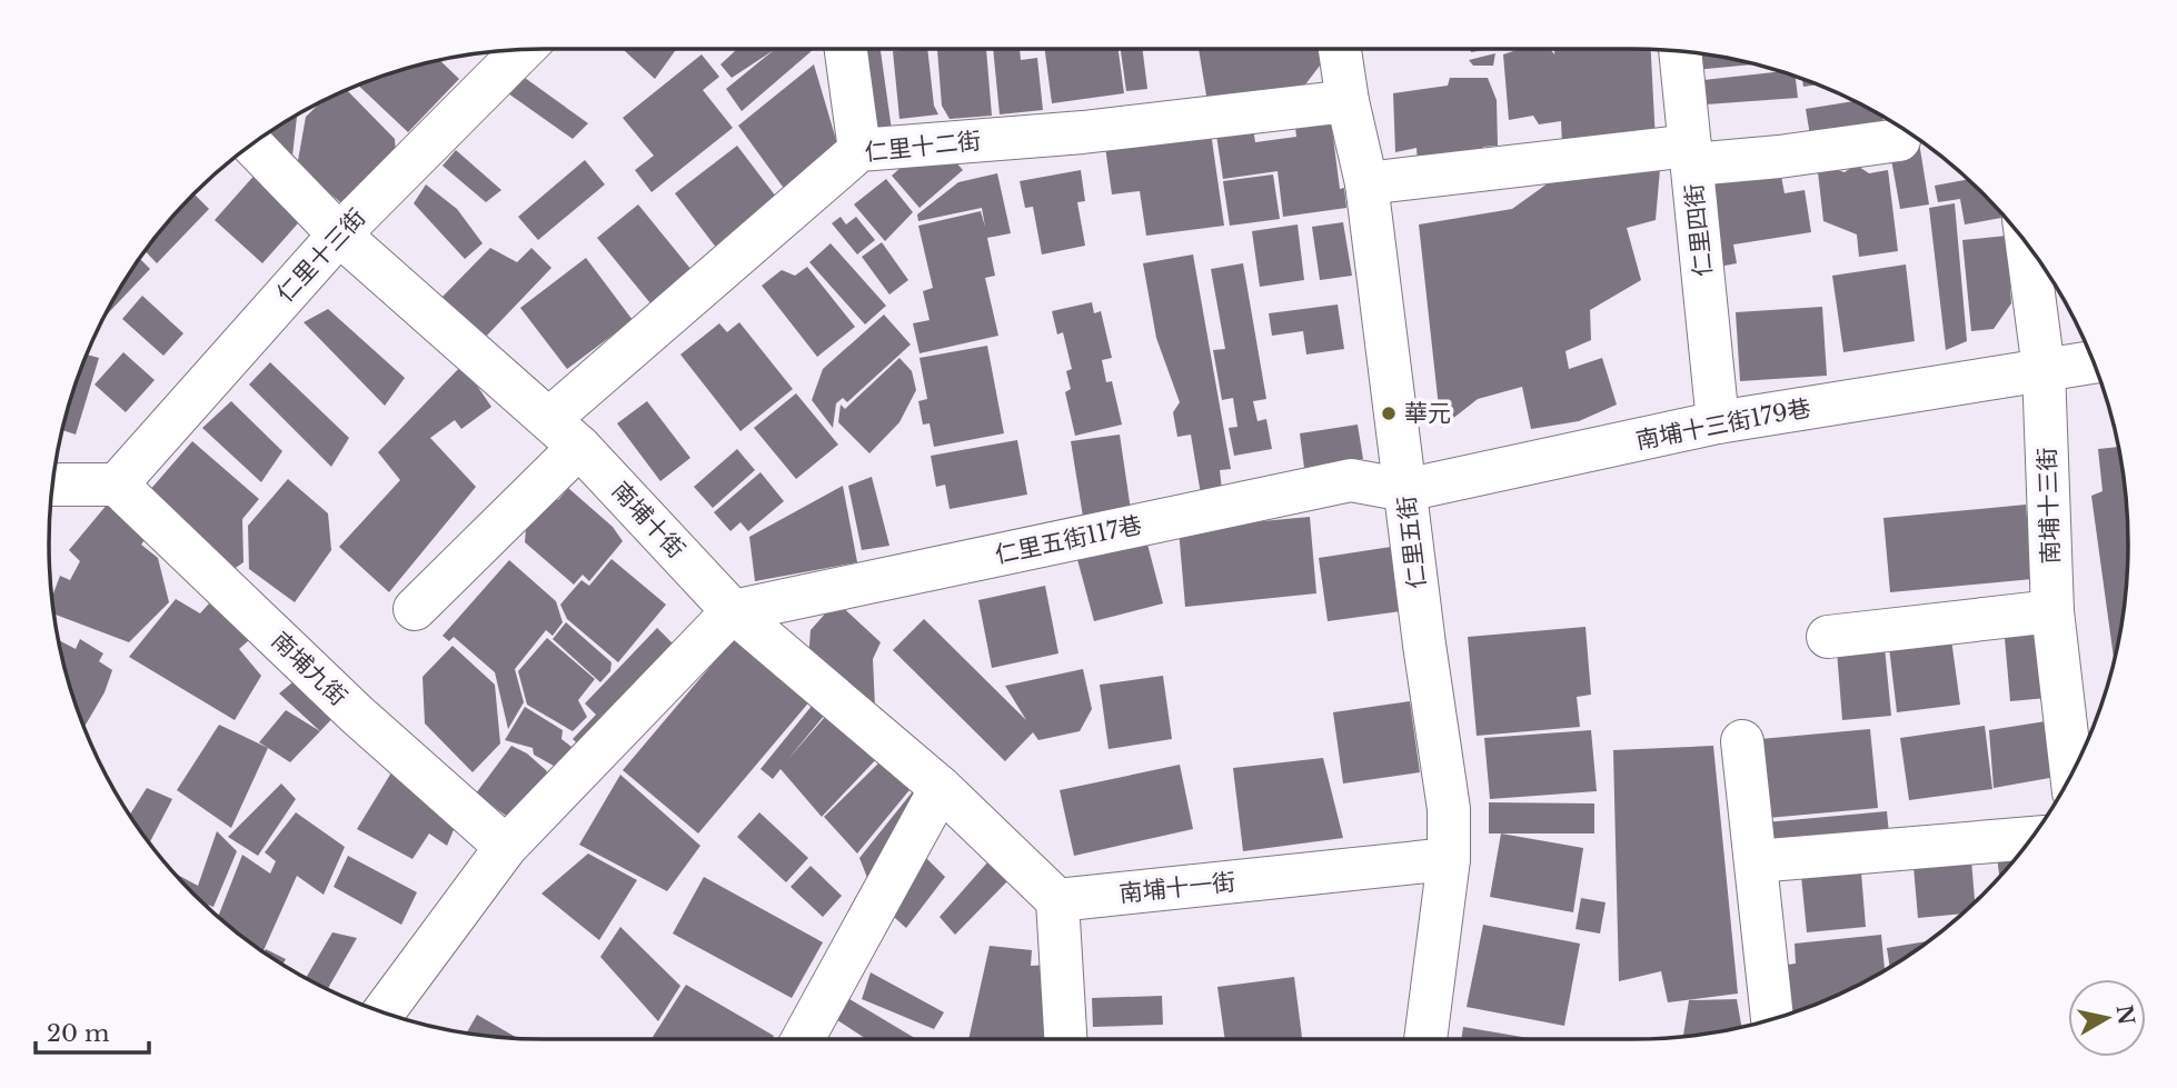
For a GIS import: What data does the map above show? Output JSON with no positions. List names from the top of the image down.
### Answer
{
  "streets": {
    "street": [
      "仁里十二街",
      "仁里四街",
      "仁里十三街",
      "南埔十三街179巷",
      "南埔十三街",
      "南埔十街",
      "仁里五街117巷",
      "仁里五街",
      "南埔九街",
      "南埔十一街"
    ]
  },
  "crossings": [
    ["仁里十二街", "南埔十街"],
    ["仁里十二街", "仁里五街"],
    ["仁里四街", "南埔十三街179巷"],
    ["仁里十三街", "南埔十街"],
    ["仁里十三街", "南埔九街"],
    ["南埔十三街179巷", "南埔十三街"],
    ["南埔十三街179巷", "仁里五街117巷"],
    ["南埔十三街179巷", "仁里五街"],
    ["南埔十街", "仁里五街117巷"],
    ["南埔十街", "南埔十一街"],
    ["仁里五街117巷", "仁里五街"],
    ["仁里五街", "南埔十一街"]
  ],
  "places": ["華元"],
  "scale_bar": "20 m",
  "north": "right"
}
